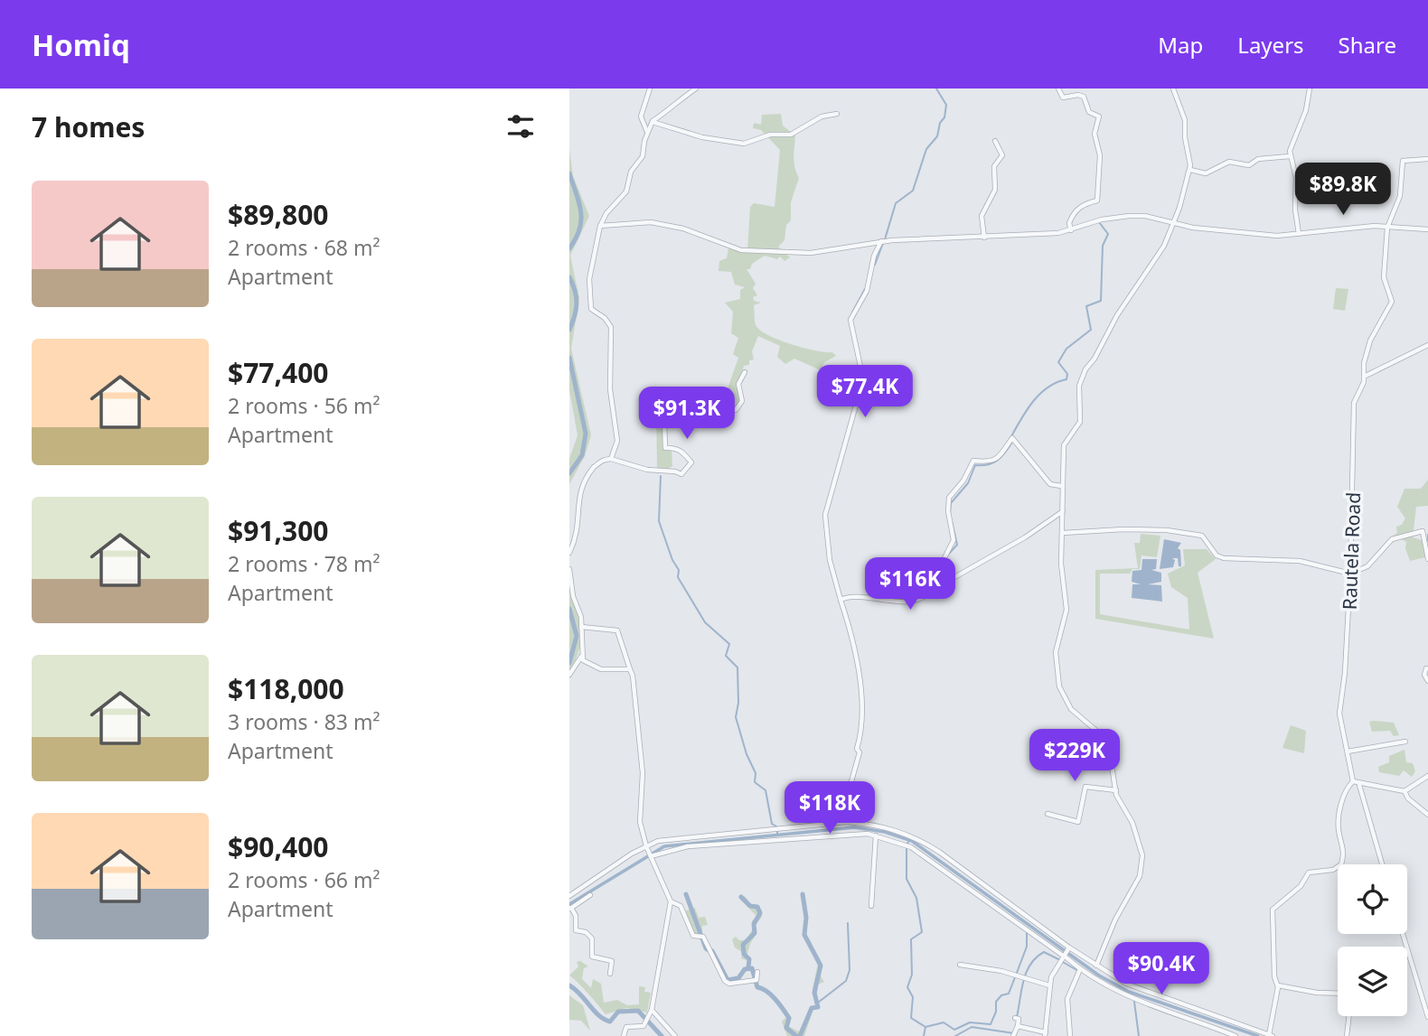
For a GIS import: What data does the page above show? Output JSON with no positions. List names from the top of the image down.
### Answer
{
  "streets": {
    "street": ["Rautela Road"]
  },
  "page": {
    "header": "Homiq",
    "nav": ["Map", "Layers", "Share"],
    "heading": "7 homes",
    "price": [
      "$89.8K",
      "$77.4K",
      "$91.3K",
      "$116K",
      "$229K",
      "$118K",
      "$90.4K"
    ],
    "list": [
      {
        "name": "$89,800",
        "note": "2 rooms · 68 m² · Apartment"
      },
      {
        "name": "$77,400",
        "note": "2 rooms · 56 m² · Apartment"
      },
      {
        "name": "$91,300",
        "note": "2 rooms · 78 m² · Apartment"
      },
      {
        "name": "$118,000",
        "note": "3 rooms · 83 m² · Apartment"
      },
      {
        "name": "$90,400",
        "note": "2 rooms · 66 m² · Apartment"
      }
    ]
  }
}
